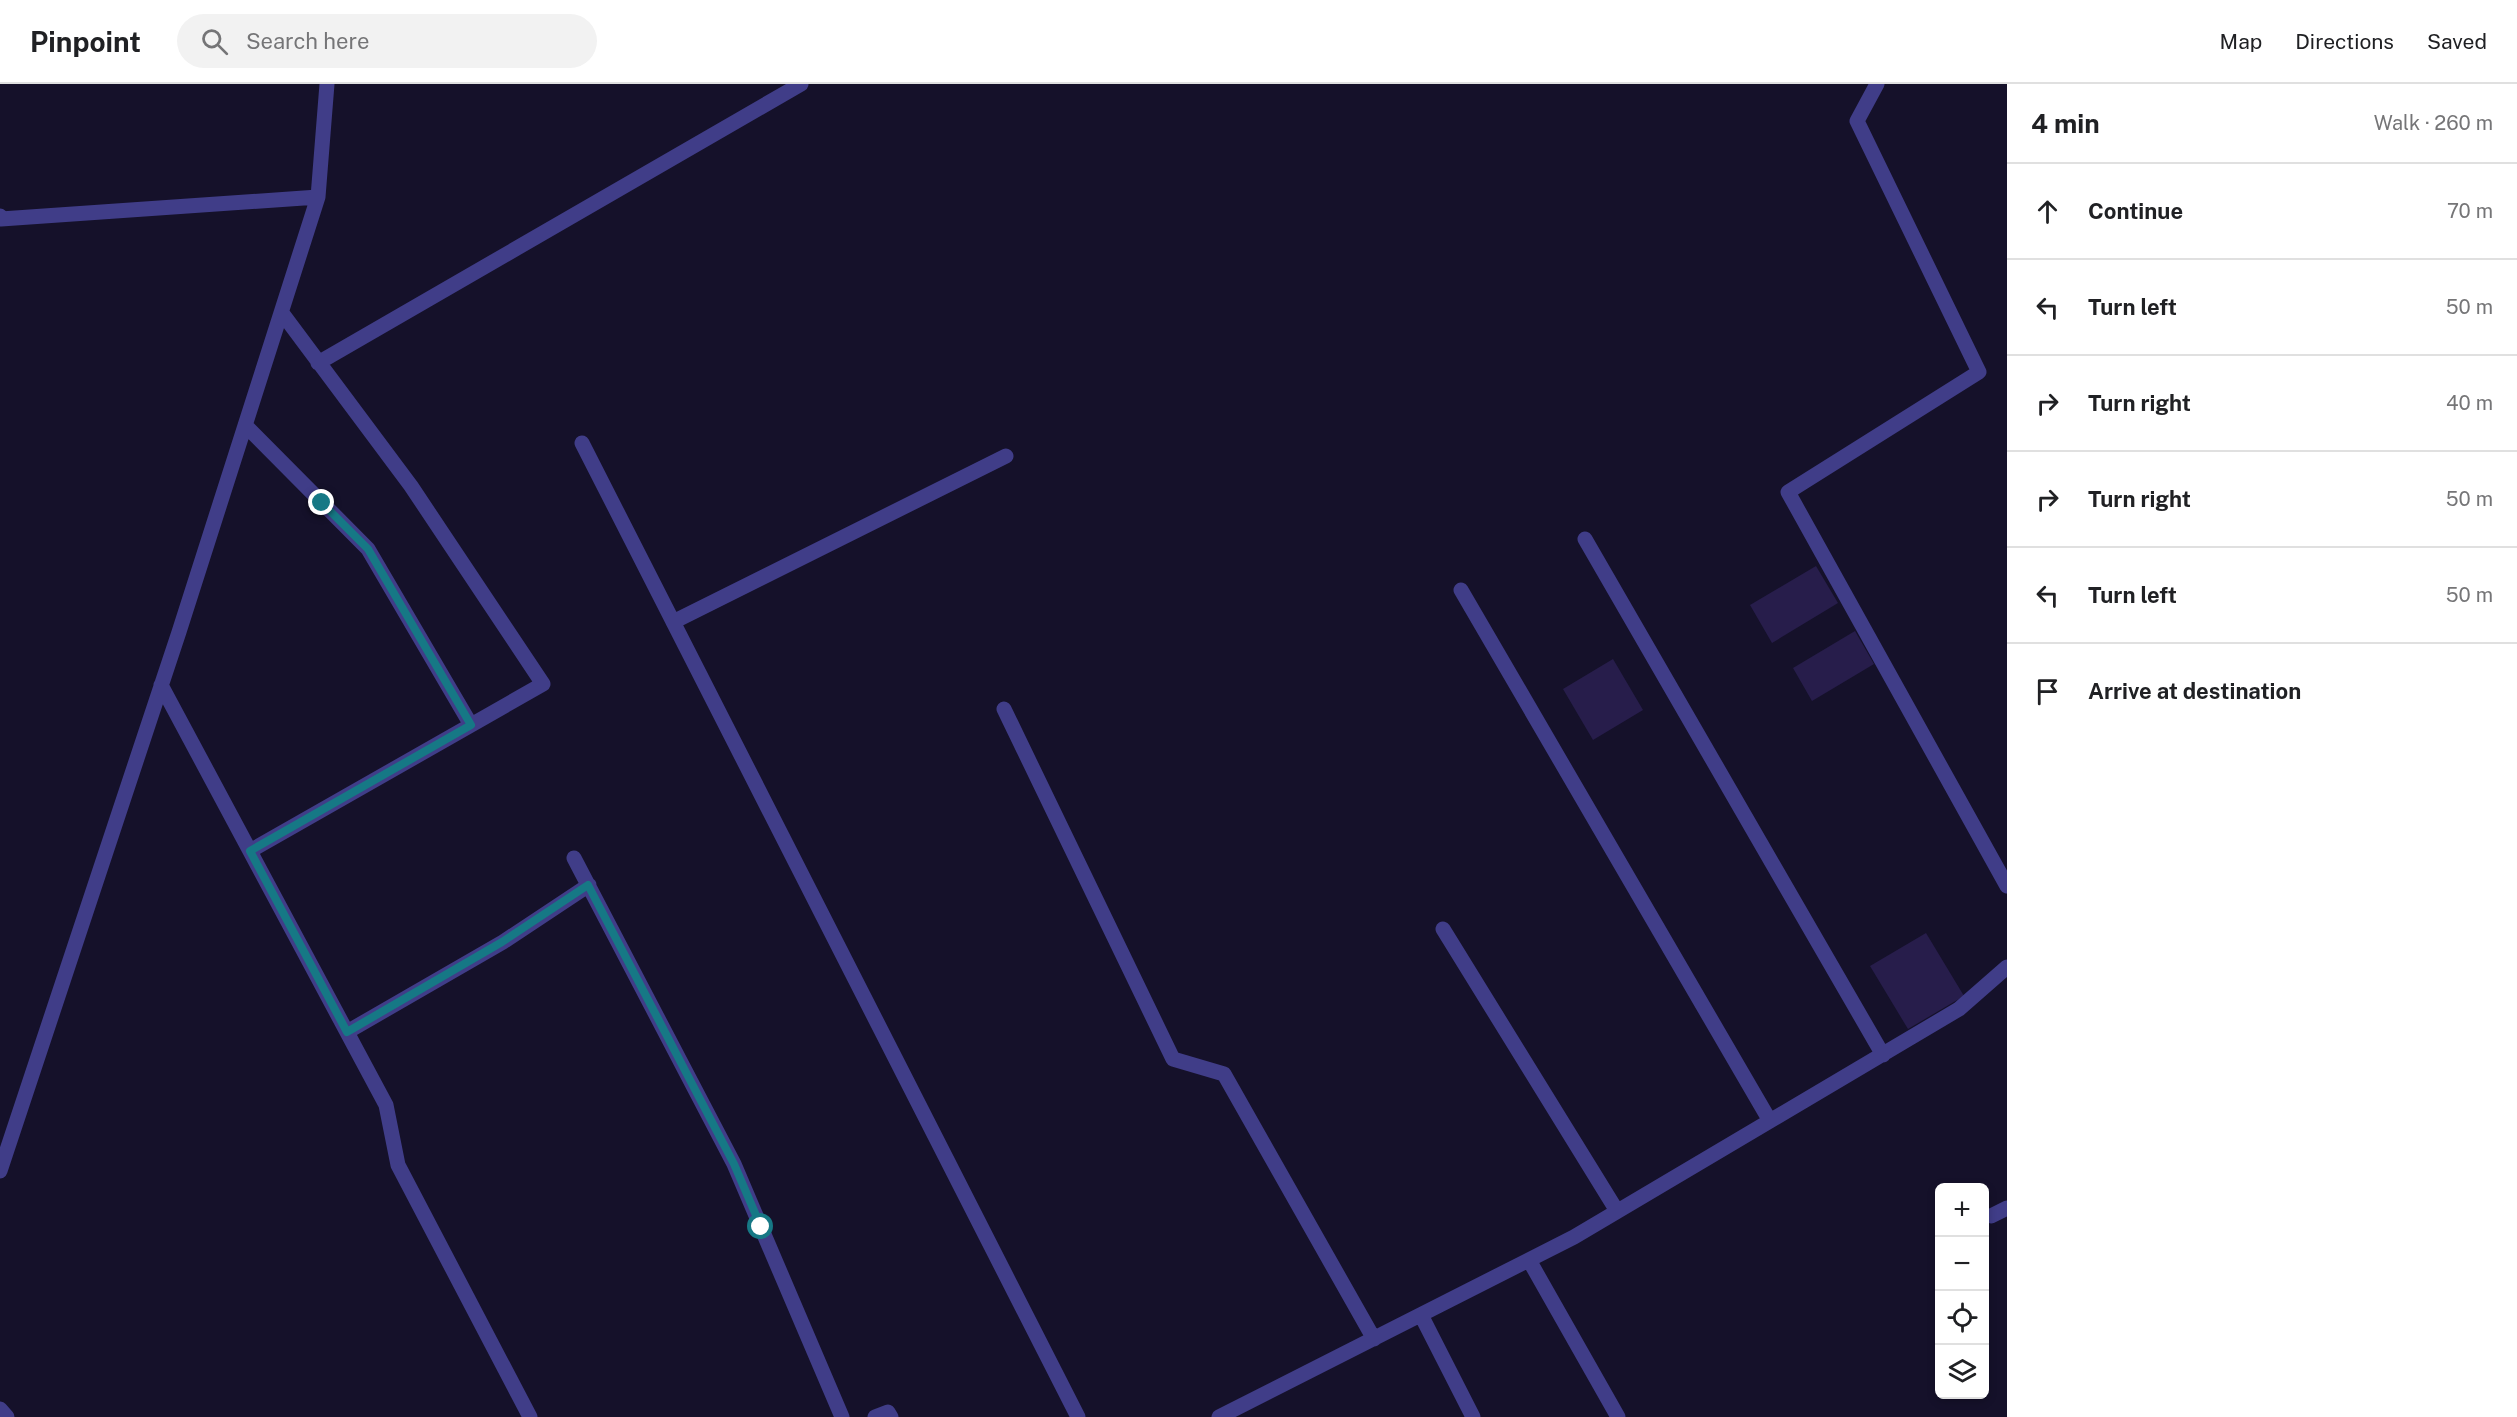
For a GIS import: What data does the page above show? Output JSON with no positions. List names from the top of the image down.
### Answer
{
  "page": {
    "header": "Pinpoint",
    "search": "Search here",
    "nav": ["Map", "Directions", "Saved"],
    "heading": ["4 min", "Walk · 260 m"],
    "list": [
      ["Continue", "70 m"],
      ["Turn left", "50 m"],
      ["Turn right", "40 m"],
      ["Turn right", "50 m"],
      ["Turn left", "50 m"],
      "Arrive at destination"
    ],
    "map_buttons": ["+", "−"]
  }
}
